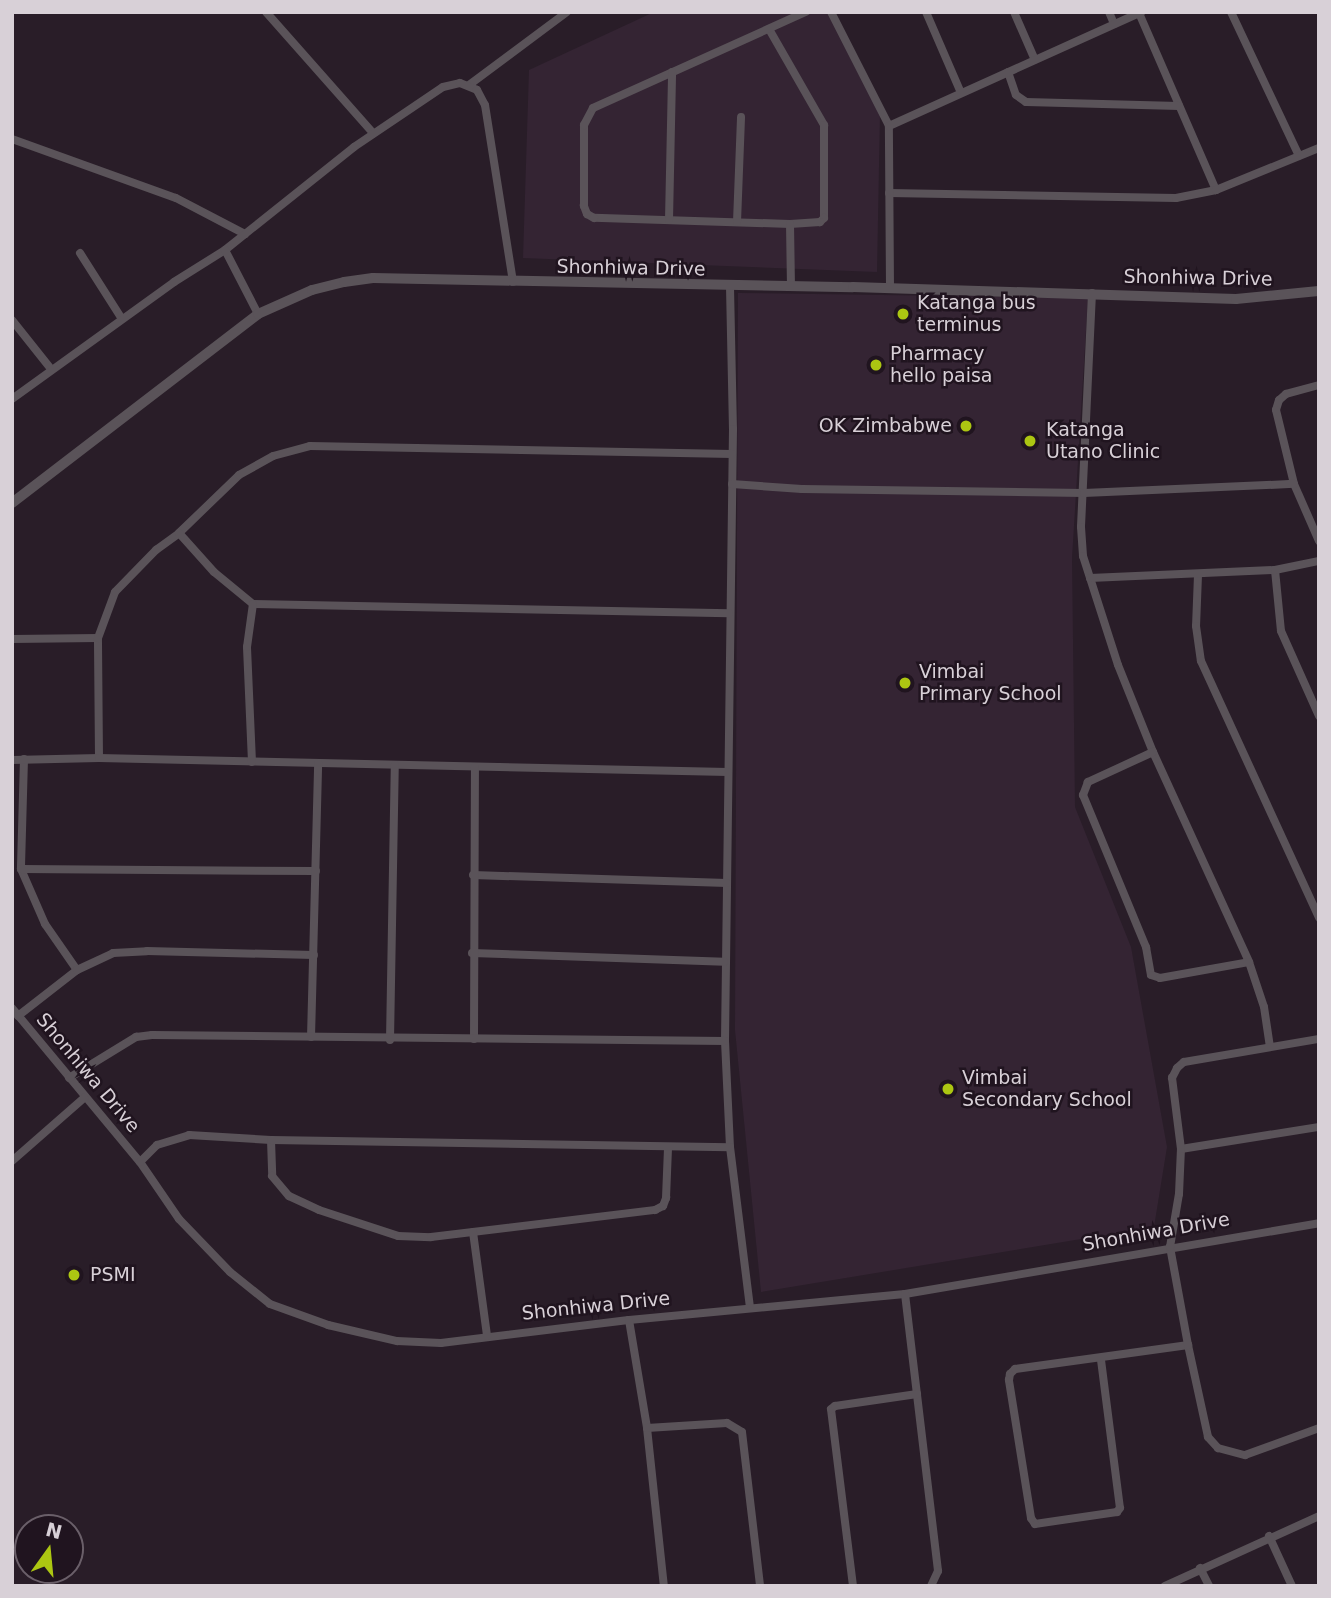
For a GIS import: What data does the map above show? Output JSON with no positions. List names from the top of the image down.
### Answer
{
  "streets": {
    "street": ["Shonhiwa Drive"]
  },
  "places": [
    "Katanga bus terminus",
    "Pharmacy hello paisa",
    "OK Zimbabwe",
    "Katanga Utano Clinic",
    "Vimbai Primary School",
    "Vimbai Secondary School",
    "PSMI"
  ],
  "north": "top"
}
